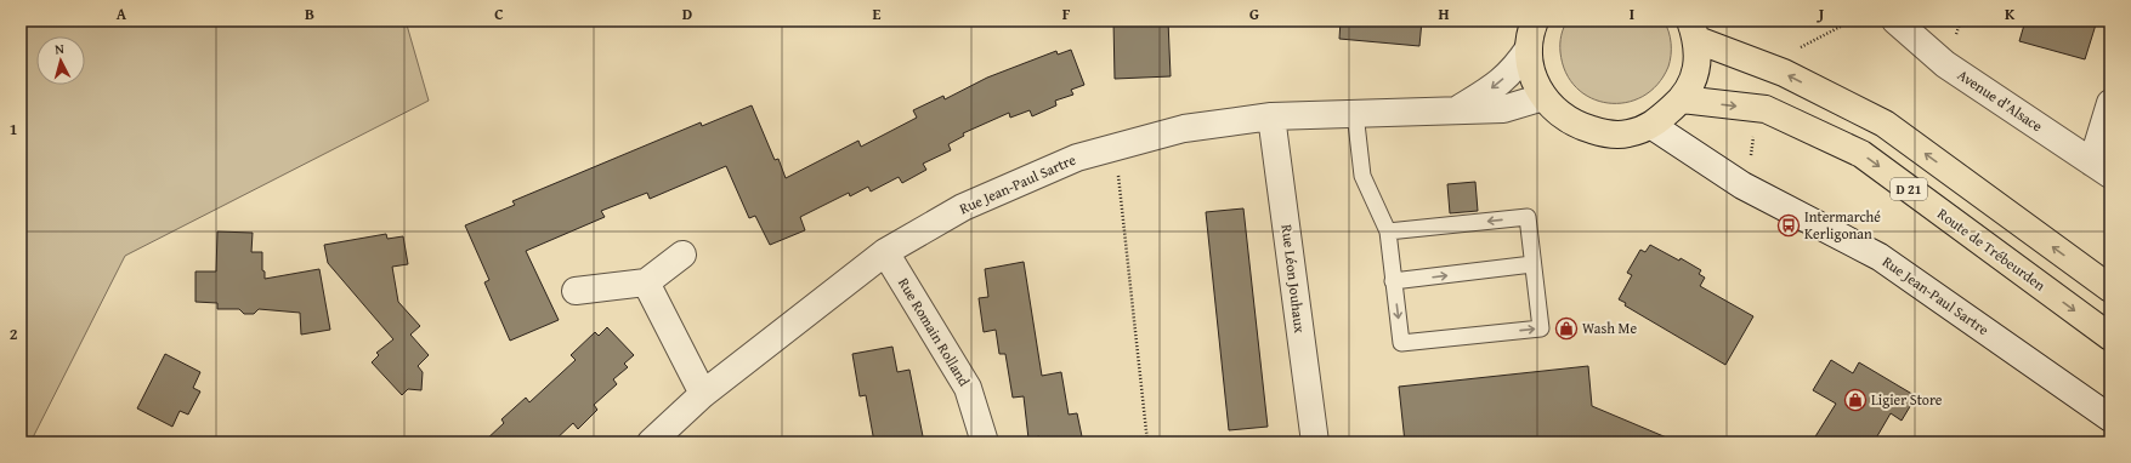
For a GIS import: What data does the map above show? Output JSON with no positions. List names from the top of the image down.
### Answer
{
  "streets": {
    "main road": ["D 21", "Route de Trébeurden"],
    "street": [
      "Avenue d'Alsace",
      "Rue Jean-Paul Sartre",
      "Rue Léon Jouhaux",
      "Rue Romain Rolland"
    ]
  },
  "crossings": [
    ["Rue Jean-Paul Sartre", "Rue Léon Jouhaux"],
    ["Rue Jean-Paul Sartre", "Rue Romain Rolland"]
  ],
  "places": {
    "bus stop": ["Intermarché Kerligonan"],
    "shop": ["Wash Me", "Ligier Store"]
  },
  "north": "top",
  "grid": {
    "columns": [
      "A",
      "B",
      "C",
      "D",
      "E",
      "F",
      "G",
      "H",
      "I",
      "J",
      "K"
    ],
    "rows": ["1", "2"]
  }
}
